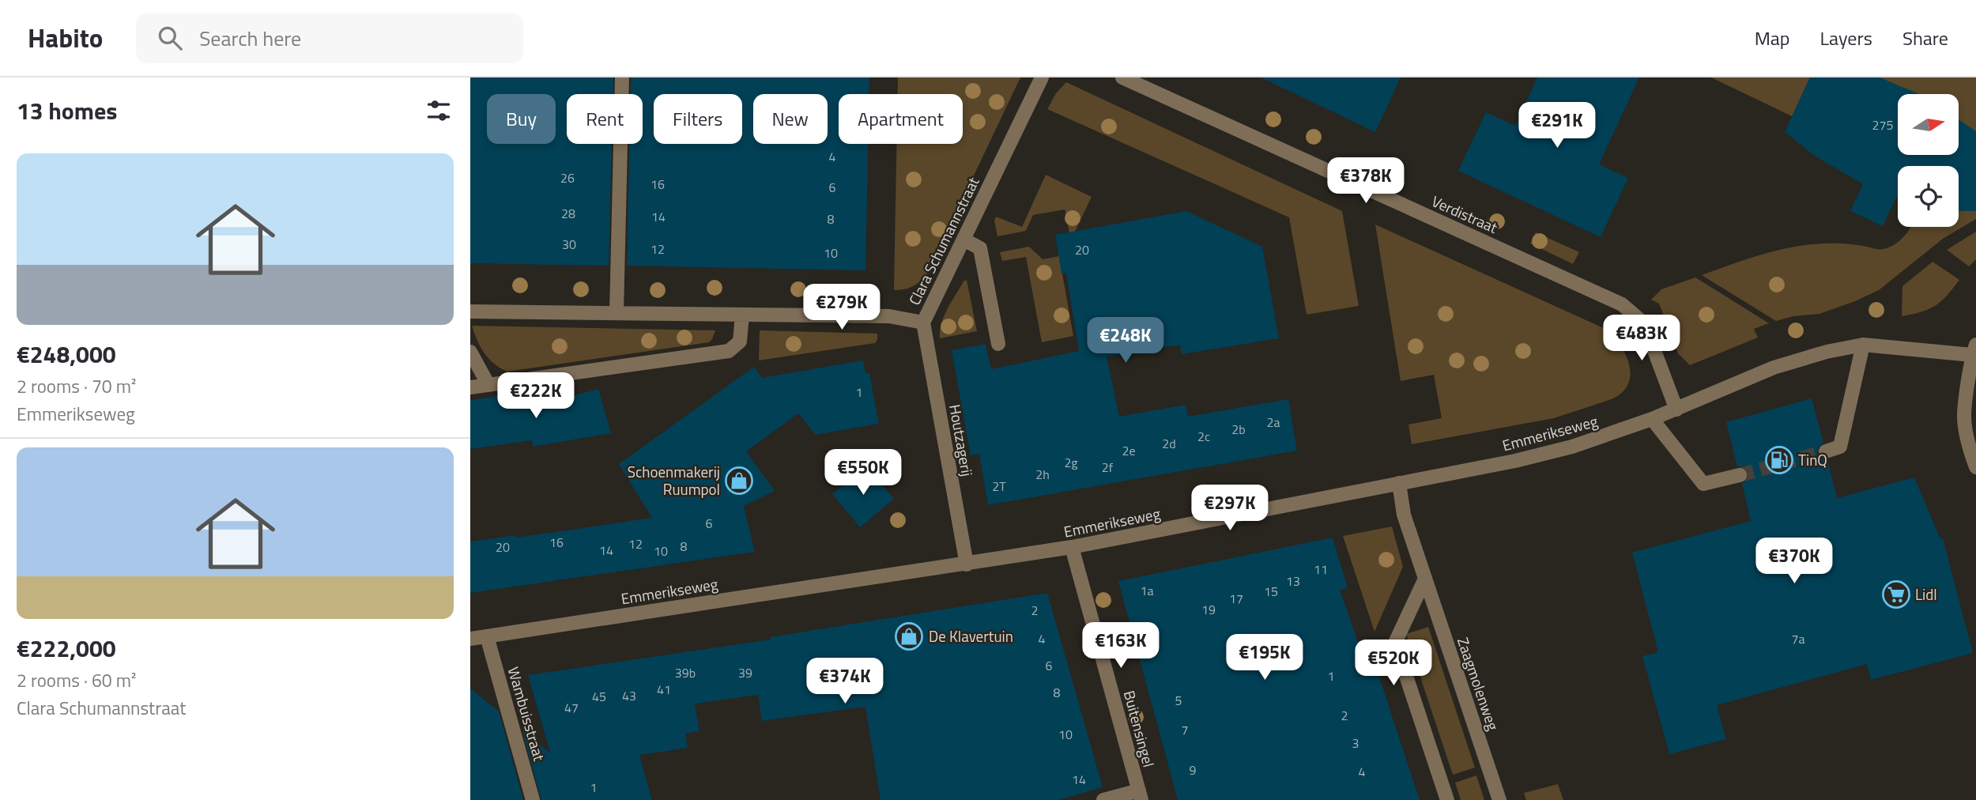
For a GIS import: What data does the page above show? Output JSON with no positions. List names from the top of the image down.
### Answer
{
  "streets": {
    "street": [
      "Verdistraat",
      "Clara Schumannstraat",
      "Emmerikseweg",
      "Houtzagerij",
      "Zaagmolenweg",
      "Wambuisstraat",
      "Buitensingel"
    ]
  },
  "crossings": [
    ["Verdistraat", "Emmerikseweg"],
    ["Clara Schumannstraat", "Houtzagerij"],
    ["Emmerikseweg", "Houtzagerij"],
    ["Emmerikseweg", "Zaagmolenweg"],
    ["Emmerikseweg", "Wambuisstraat"],
    ["Emmerikseweg", "Buitensingel"]
  ],
  "places": {
    "fuel station": ["TinQ"],
    "shop": ["Schoenmakerij Ruumpol", "De Klavertuin"],
    "supermarket": ["Lidl"]
  },
  "house_numbers": [
    "275",
    "4",
    "26",
    "16",
    "6",
    "28",
    "14",
    "8",
    "30",
    "12",
    "20",
    "10",
    "1",
    "2a",
    "2b",
    "2c",
    "2d",
    "2e",
    "2g",
    "2f",
    "2h",
    "2T",
    "6",
    "16",
    "12",
    "8",
    "20",
    "14",
    "10",
    "11",
    "13",
    "1a",
    "15",
    "17",
    "19",
    "2",
    "4",
    "7a",
    "6",
    "39b",
    "39",
    "1",
    "41",
    "8",
    "43",
    "45",
    "5",
    "47",
    "2",
    "7",
    "10",
    "3",
    "9",
    "4",
    "14",
    "1"
  ],
  "north": "right",
  "page": {
    "header": "Habito",
    "search": "Search here",
    "nav": ["Map", "Layers", "Share"],
    "heading": "13 homes",
    "chip": [
      "Buy",
      "Rent",
      "Filters",
      "New",
      "Apartment"
    ],
    "price": [
      "€291K",
      "€378K",
      "€279K",
      "€483K",
      "€248K",
      "€222K",
      "€550K",
      "€297K",
      "€370K",
      "€163K",
      "€195K",
      "€520K",
      "€374K"
    ],
    "list": [
      {
        "name": "€248,000",
        "note": "2 rooms · 70 m² · Emmerikseweg"
      },
      {
        "name": "€222,000",
        "note": "2 rooms · 60 m² · Clara Schumannstraat"
      }
    ]
  }
}
